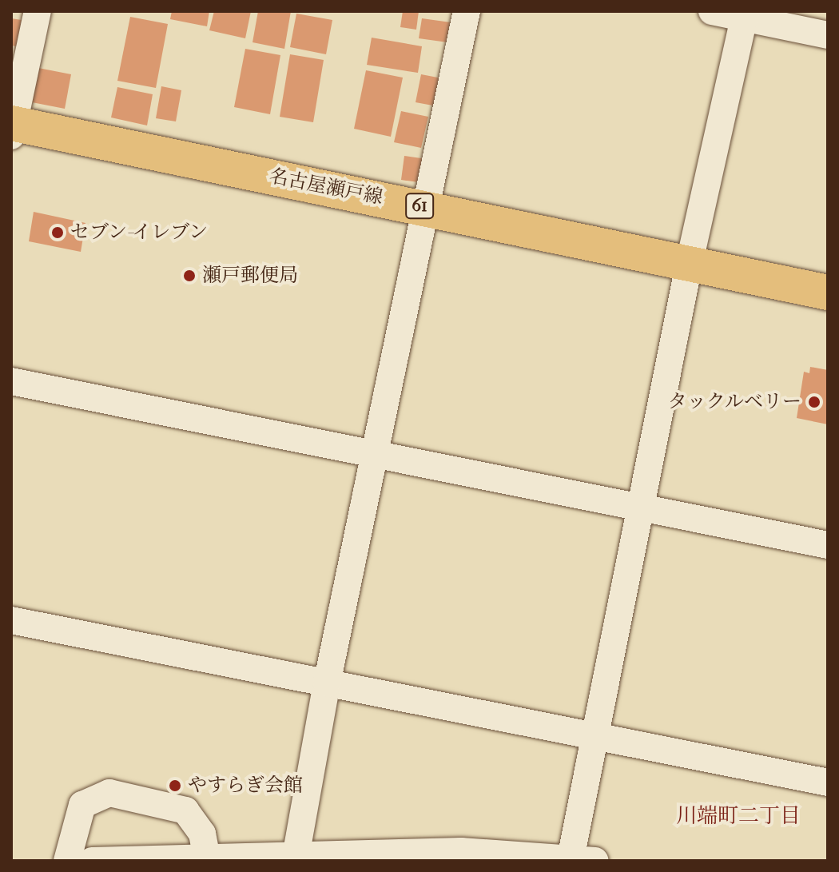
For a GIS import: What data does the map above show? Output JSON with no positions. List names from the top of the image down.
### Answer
{
  "streets": {
    "main road": ["名古屋瀬戸線", "61"]
  },
  "districts": ["川端町二丁目"],
  "places": [
    "セブン-イレブン",
    "瀬戸郵便局",
    "タックルベリー",
    "やすらぎ会館"
  ]
}
